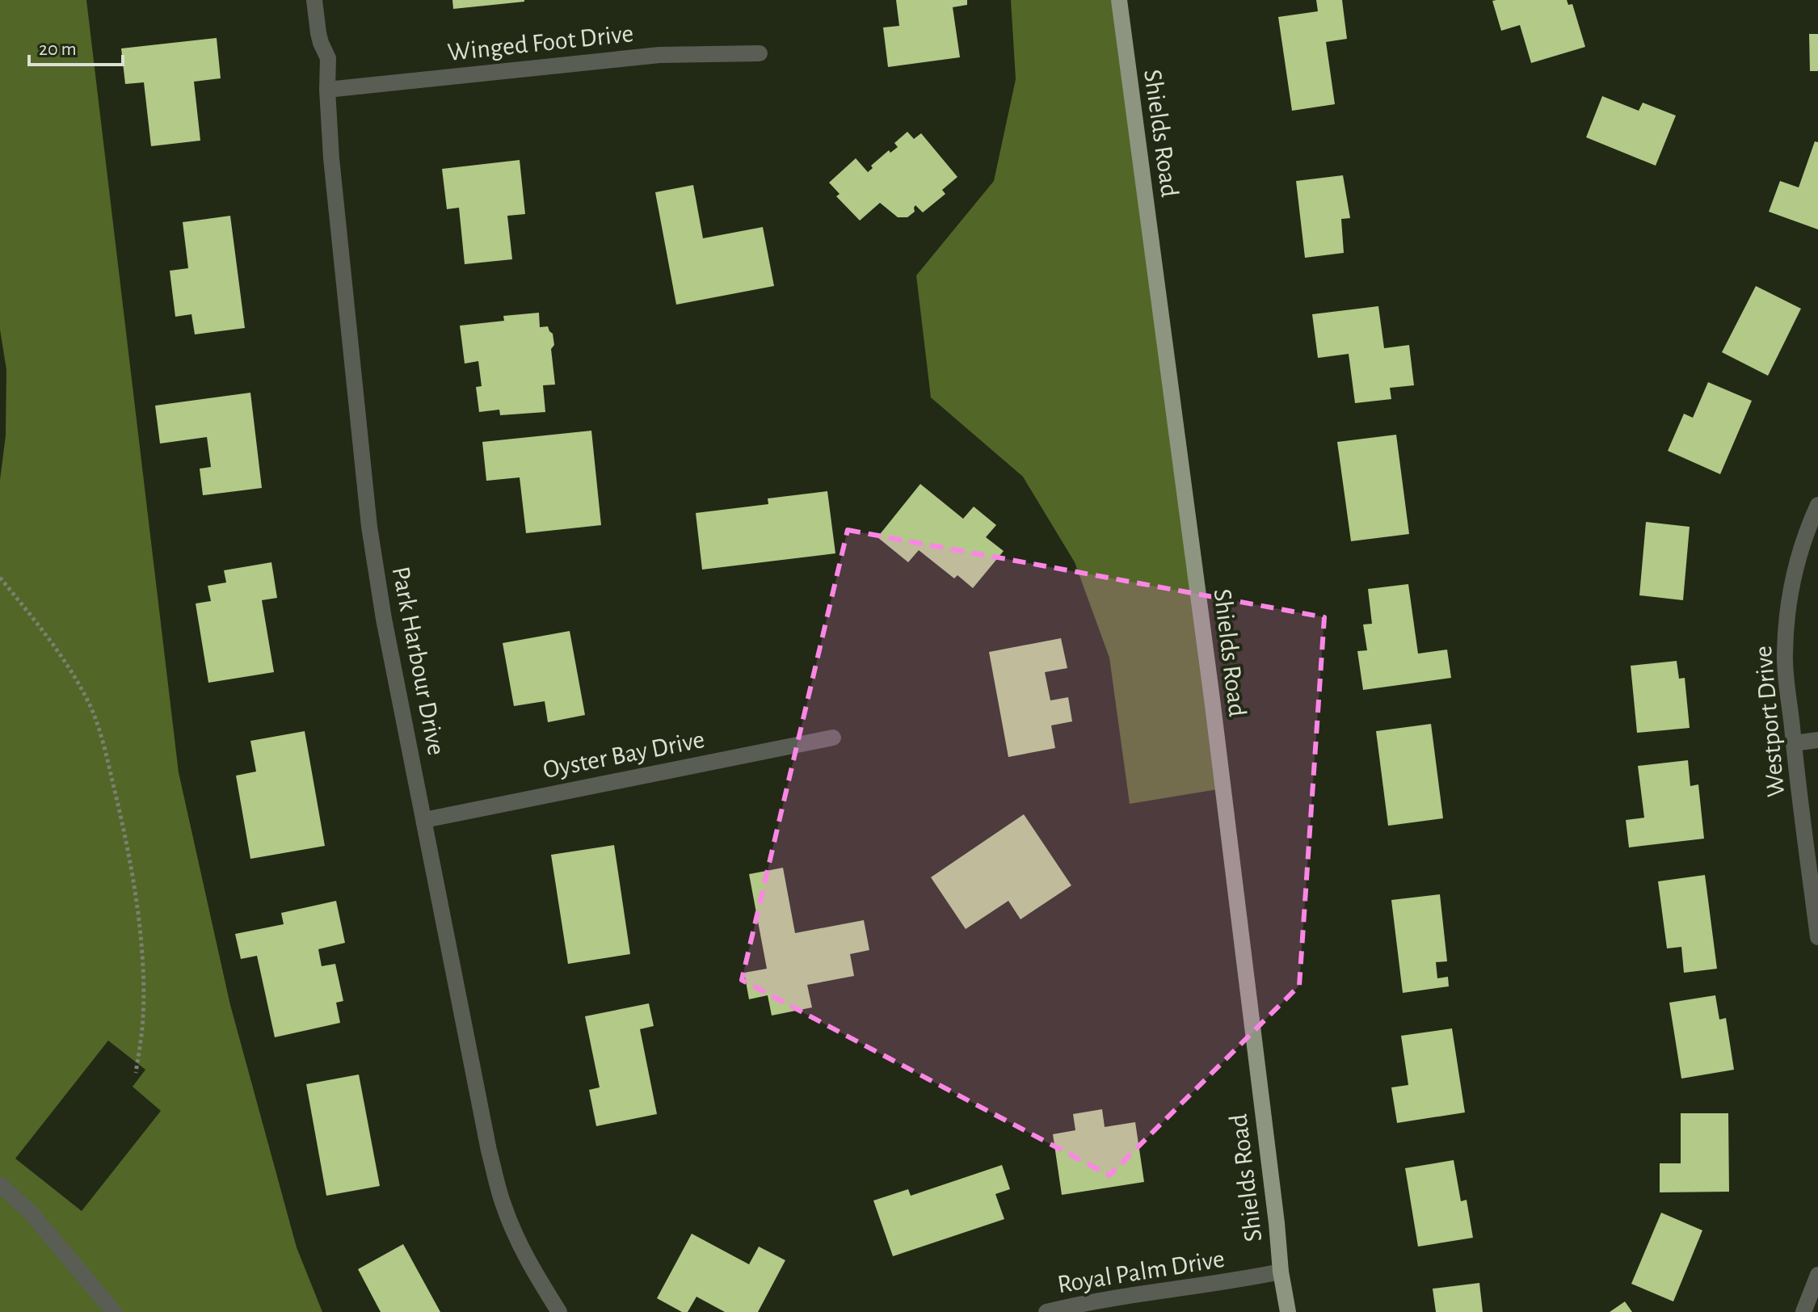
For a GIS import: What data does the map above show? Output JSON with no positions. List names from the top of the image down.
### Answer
{
  "streets": {
    "main road": ["Shields Road"],
    "street": [
      "Winged Foot Drive",
      "Park Harbour Drive",
      "Westport Drive",
      "Oyster Bay Drive",
      "Royal Palm Drive"
    ]
  },
  "crossings": [
    ["Winged Foot Drive", "Park Harbour Drive"],
    ["Shields Road", "Royal Palm Drive"],
    ["Park Harbour Drive", "Oyster Bay Drive"]
  ],
  "scale_bar": "20 m"
}
